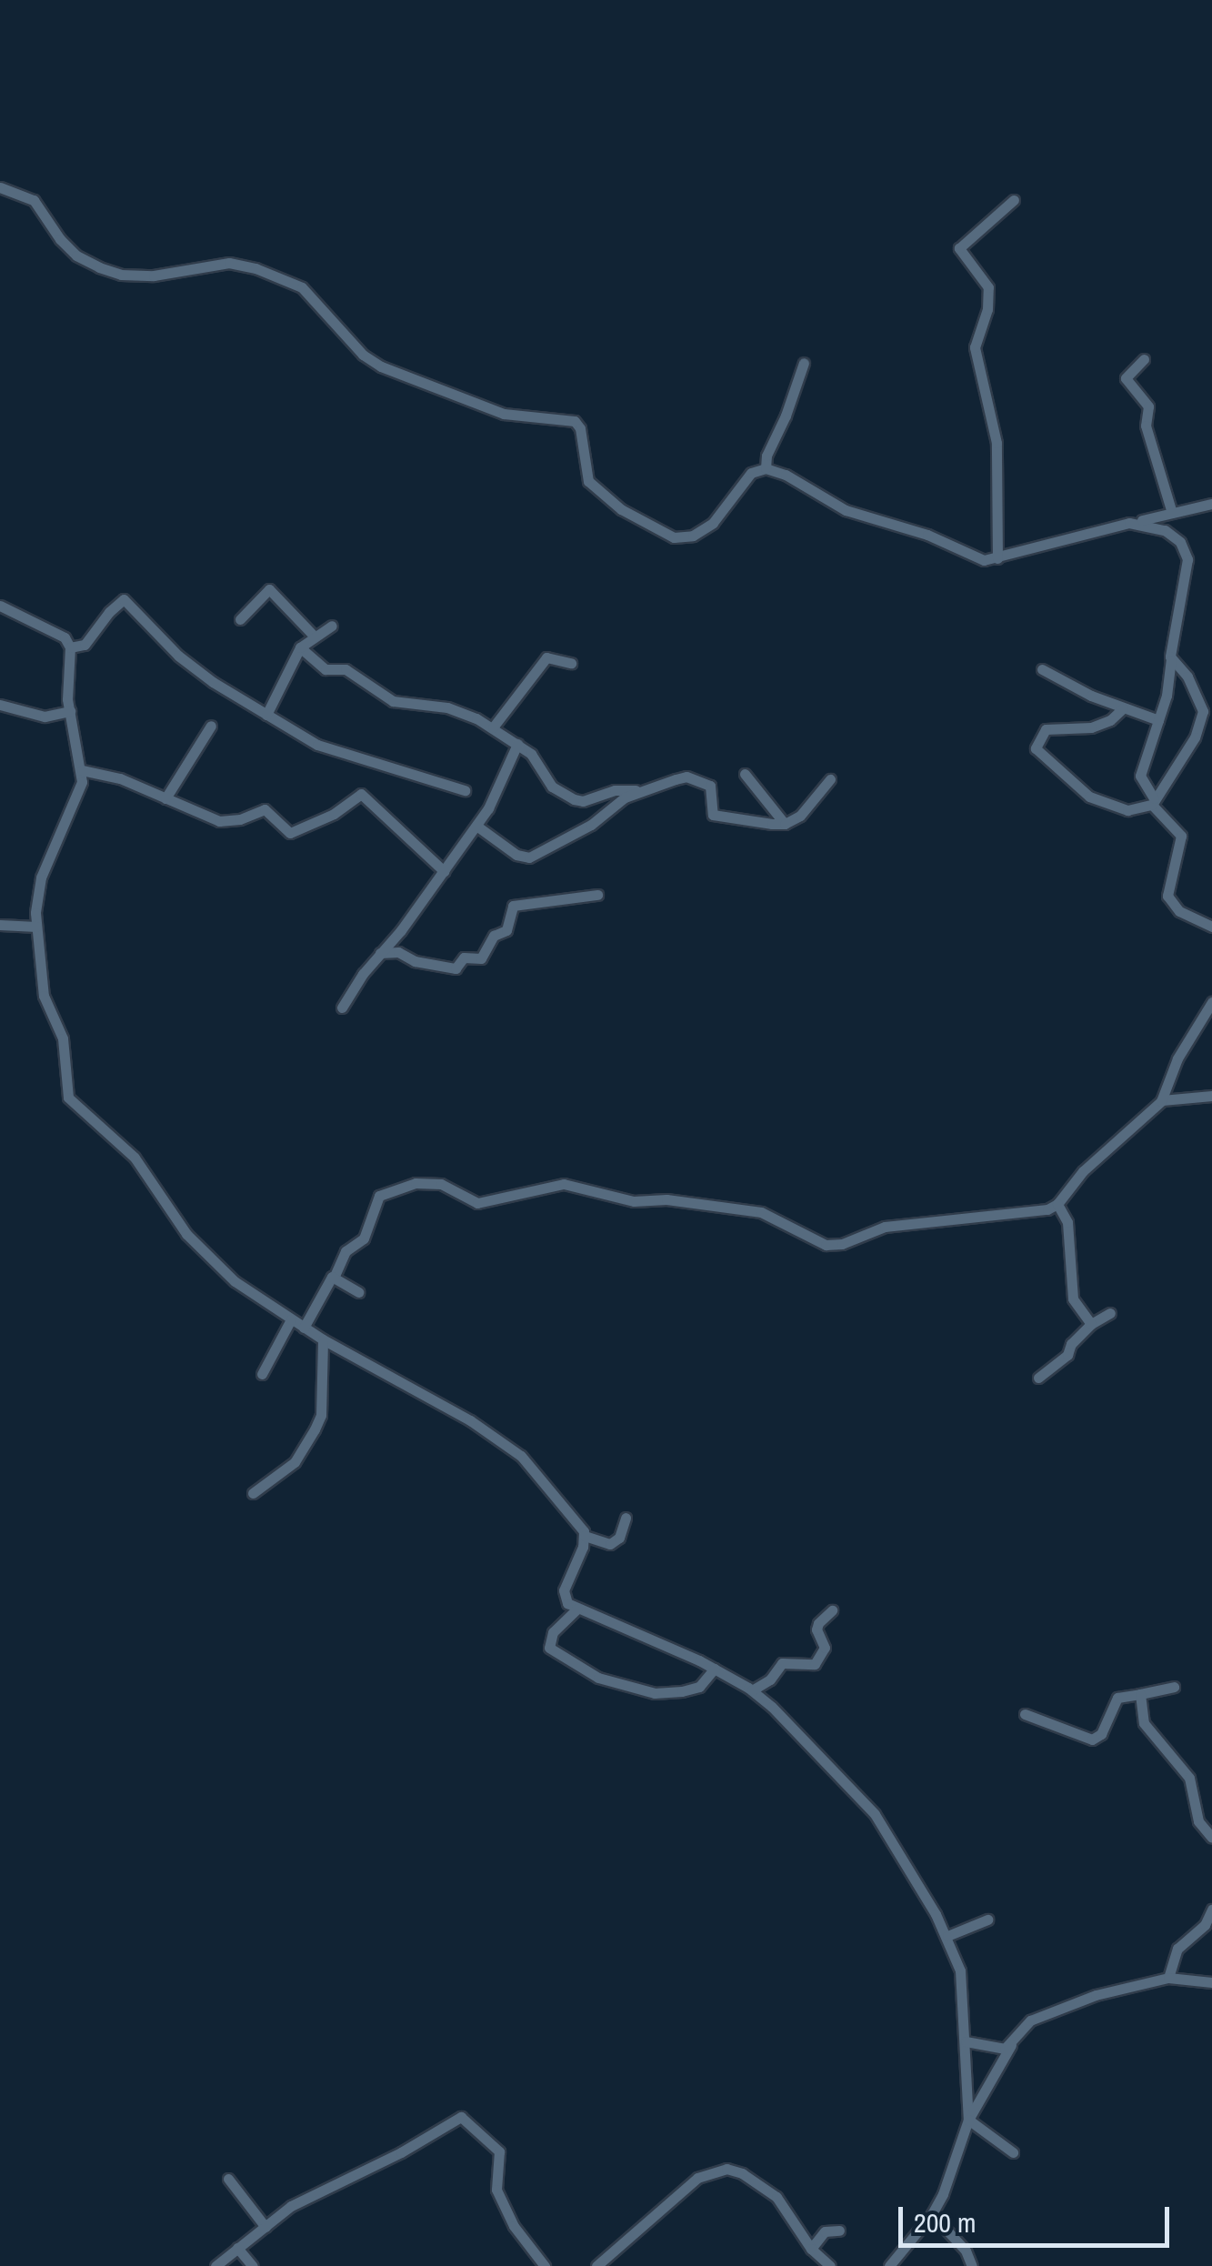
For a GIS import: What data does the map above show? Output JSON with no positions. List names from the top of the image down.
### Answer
{
  "scale_bar": "200 m"
}
